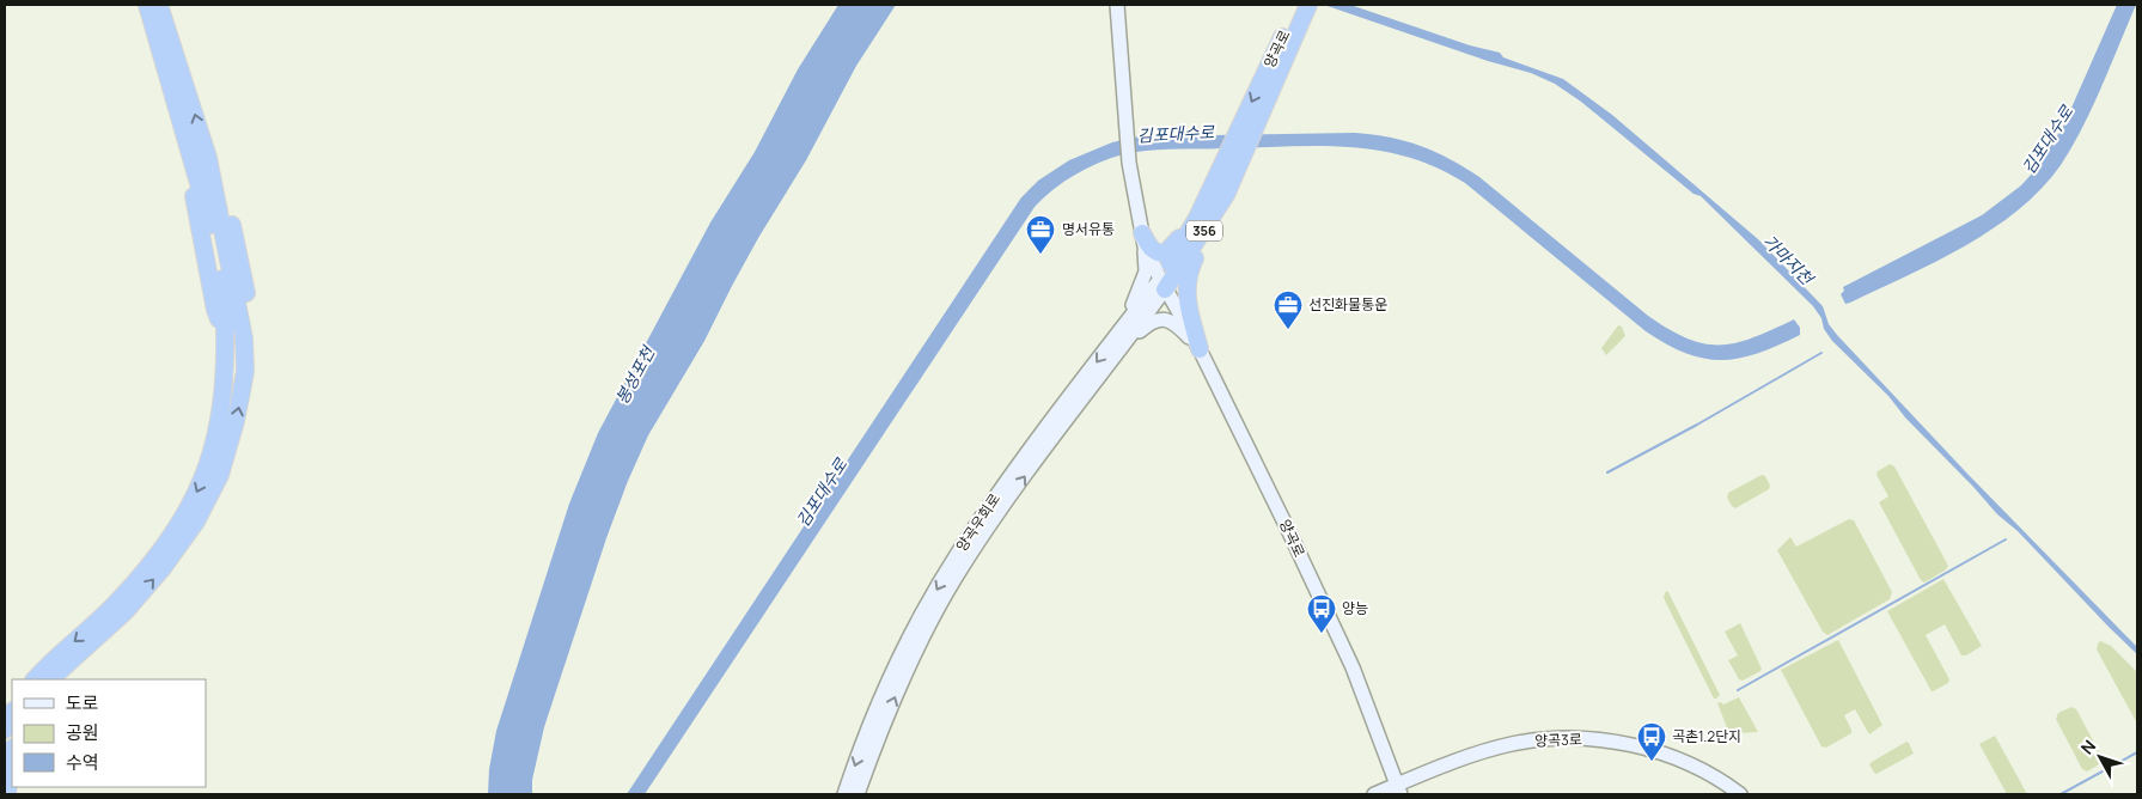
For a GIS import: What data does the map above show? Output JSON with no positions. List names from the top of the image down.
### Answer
{
  "streets": {
    "highway": ["양곡로", "356"],
    "street": ["양곡우회로", "양곡3로"]
  },
  "crossings": [
    ["양곡로", "356"],
    ["양곡로", "양곡우회로"],
    ["양곡로", "양곡3로"],
    ["356", "양곡우회로"]
  ],
  "water": ["김포대수로", "가마지천", "봉성포천"],
  "places": {
    "office": ["명서유통", "선진화물통운"],
    "bus stop": ["양능", "곡촌1.2단지"]
  },
  "legend": ["도로", "공원", "수역"],
  "north": "top left"
}
